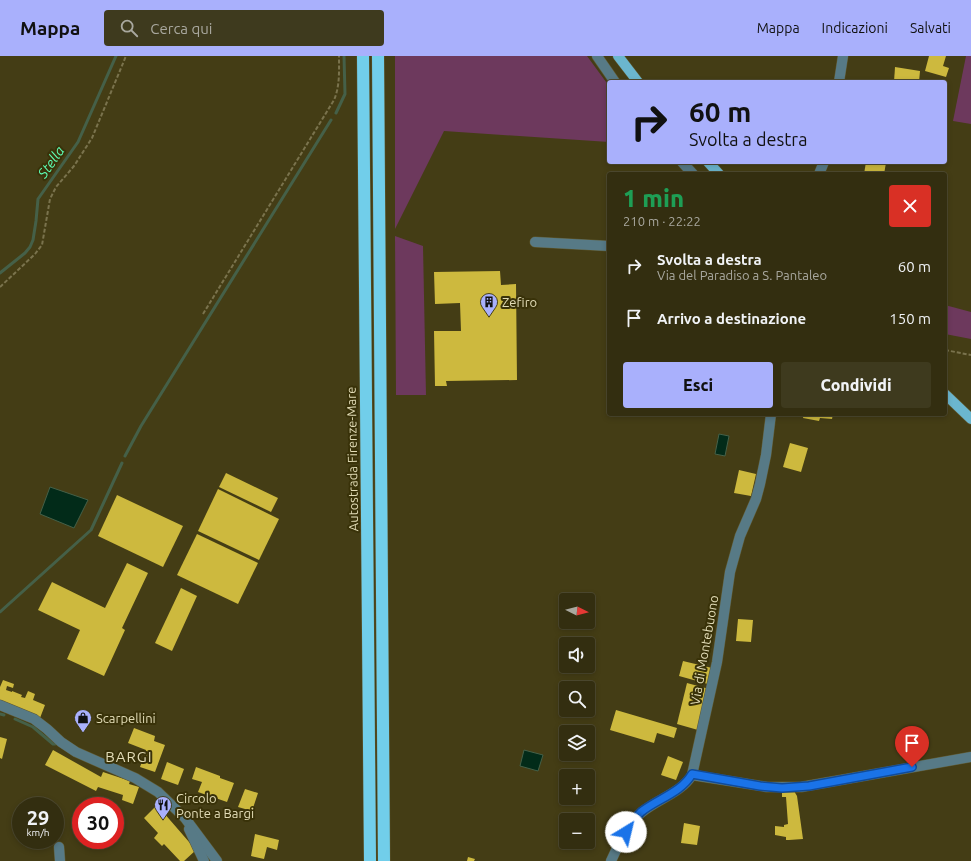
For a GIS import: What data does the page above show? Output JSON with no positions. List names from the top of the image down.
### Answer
{
  "streets": {
    "highway": ["Autostrada Firenze-Mare"],
    "street": ["Via di Montebuono"]
  },
  "districts": ["BARGI"],
  "water": ["Stella"],
  "places": {
    "building": ["Zefiro"],
    "shop": ["Scarpellini"],
    "restaurant": ["Circolo Ponte a Bargi"]
  },
  "north": "right",
  "page": {
    "header": "Mappa",
    "search": "Cerca qui",
    "nav": ["Mappa", "Indicazioni", "Salvati"],
    "turn": ["60 m", "Svolta a destra"],
    "heading": ["1 min", "210 m · 22:22"],
    "list": [
      {
        "name": "Svolta a destra",
        "note": "Via del Paradiso a S. Pantaleo",
        "value": "60 m"
      },
      {
        "name": "Arrivo a destinazione",
        "value": "150 m"
      }
    ],
    "buttons": ["Esci", "Condividi"],
    "map_buttons": ["+", "−"],
    "speed": "29 km/h",
    "limit": "30"
  }
}
